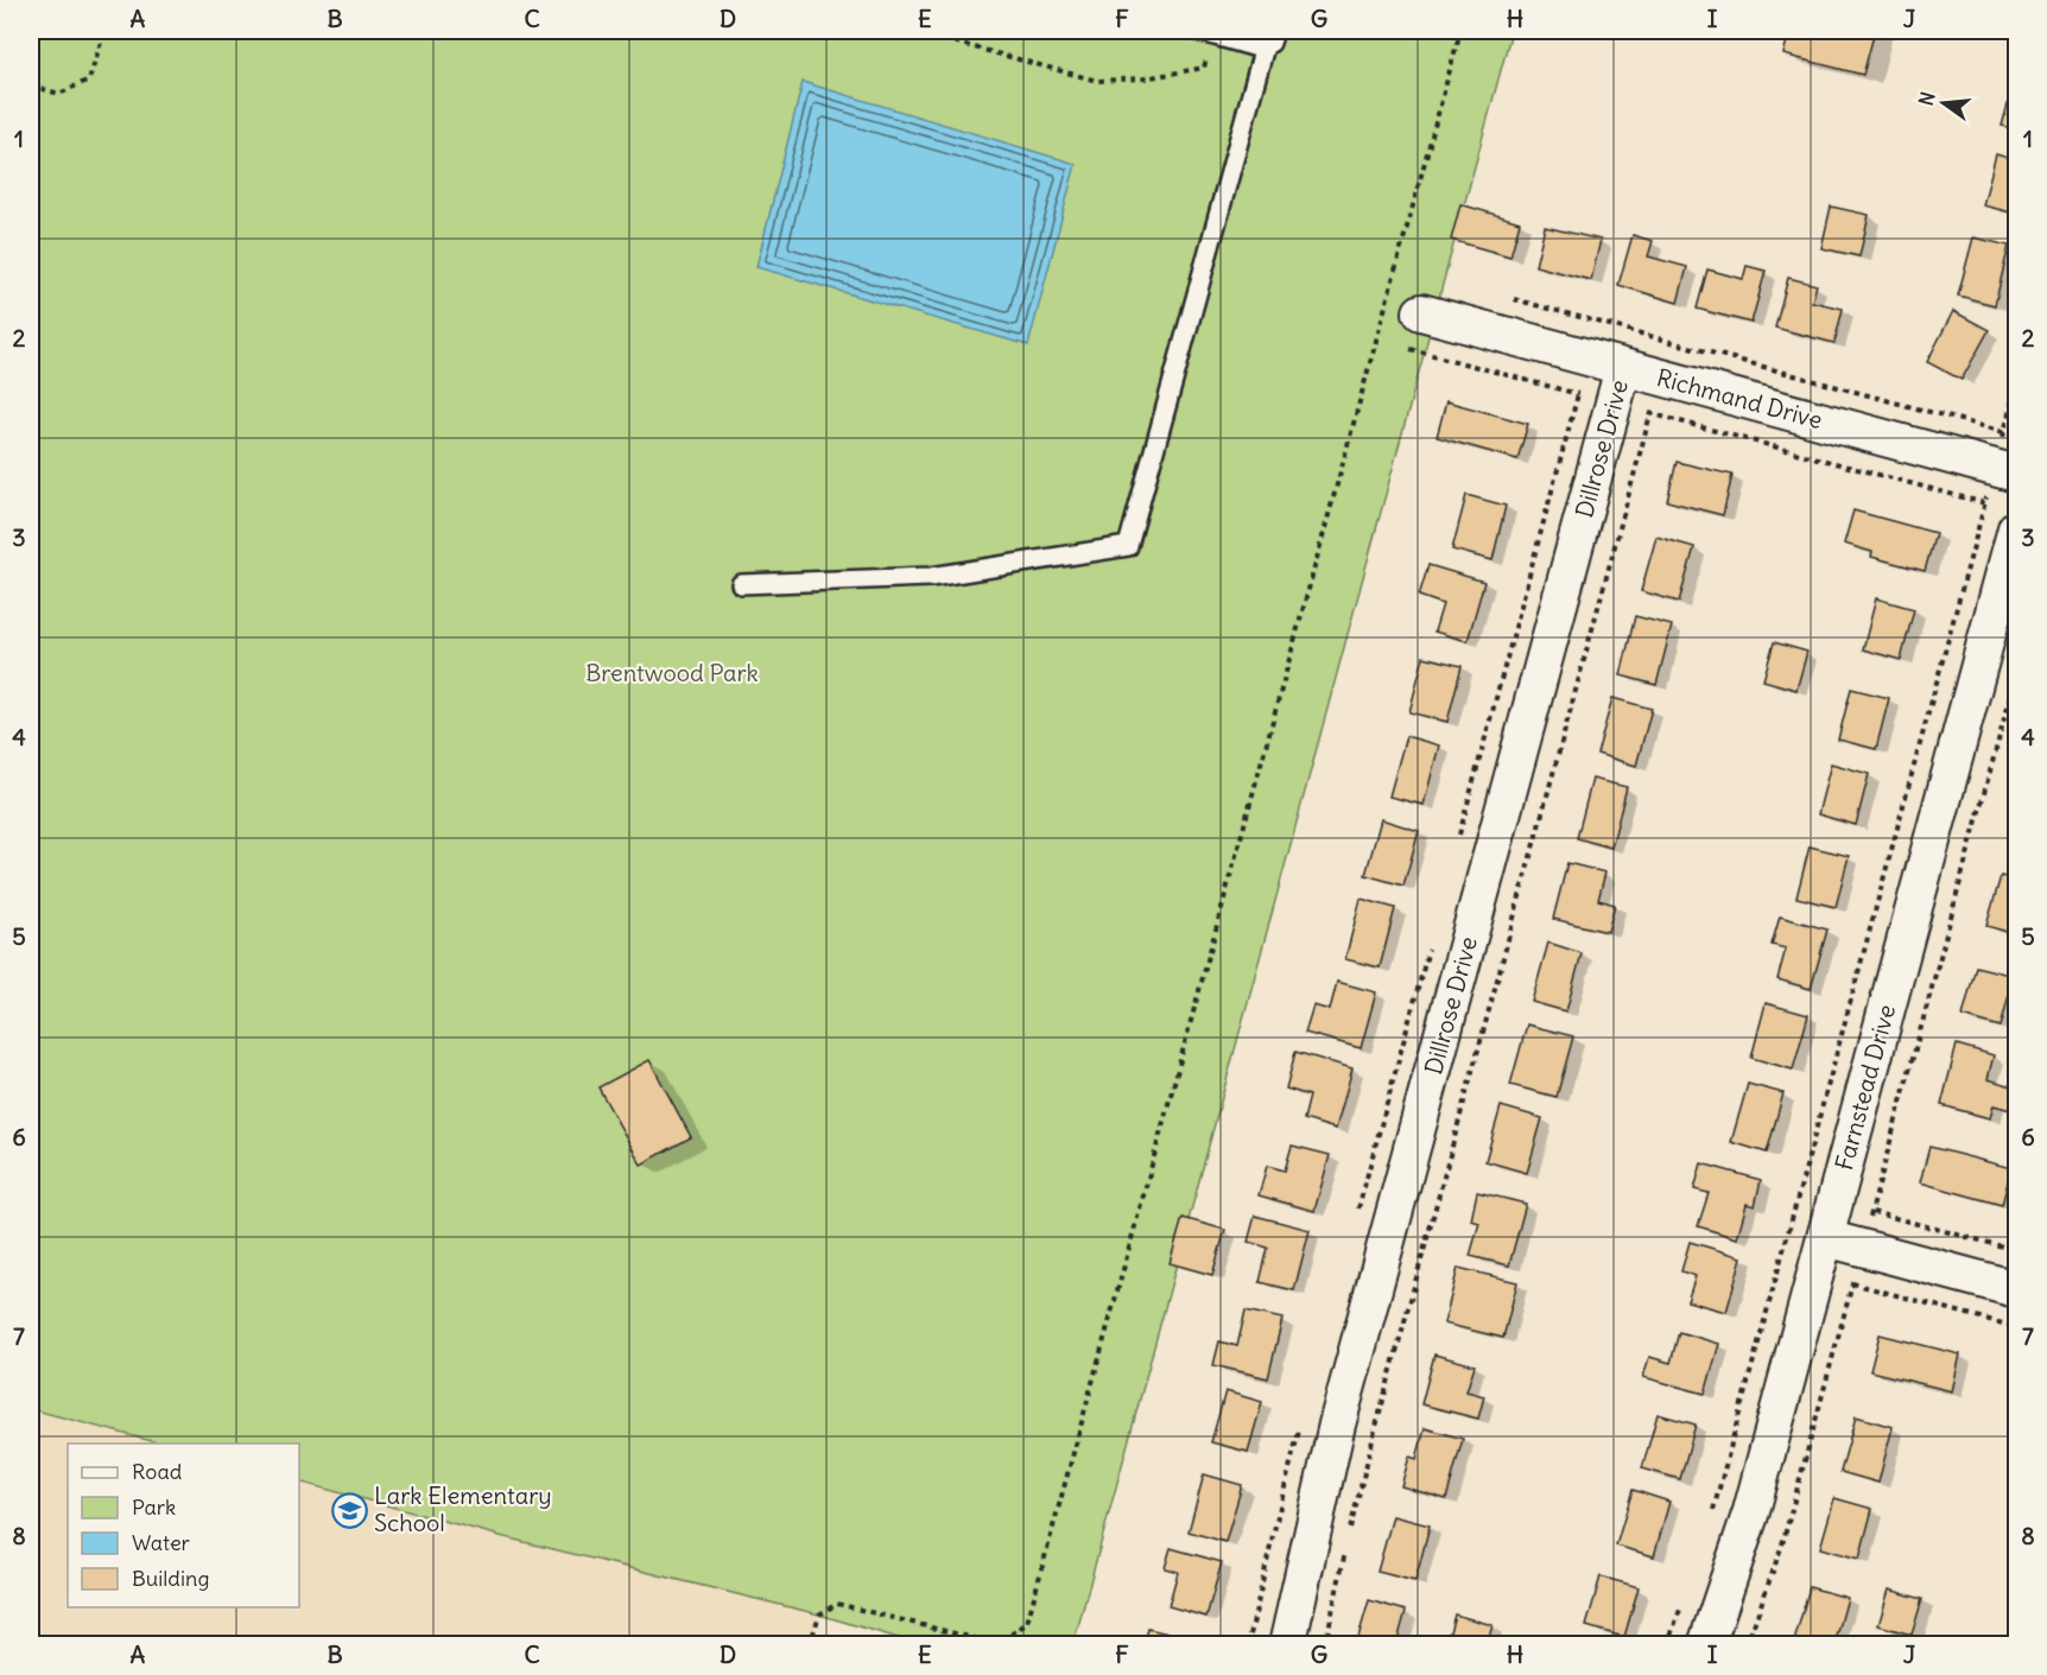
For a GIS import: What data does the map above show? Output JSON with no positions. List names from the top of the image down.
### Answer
{
  "streets": {
    "street": ["Richmand Drive", "Dillrose Drive", "Farnstead Drive"]
  },
  "crossings": [
    ["Richmand Drive", "Dillrose Drive"]
  ],
  "parks": ["Brentwood Park"],
  "places": {
    "school or university": ["Lark Elementary School"]
  },
  "legend": [
    "Road",
    "Park",
    "Water",
    "Building"
  ],
  "north": "left",
  "grid": {
    "columns": [
      "A",
      "B",
      "C",
      "D",
      "E",
      "F",
      "G",
      "H",
      "I",
      "J"
    ],
    "rows": [
      "1",
      "2",
      "3",
      "4",
      "5",
      "6",
      "7",
      "8"
    ]
  }
}
